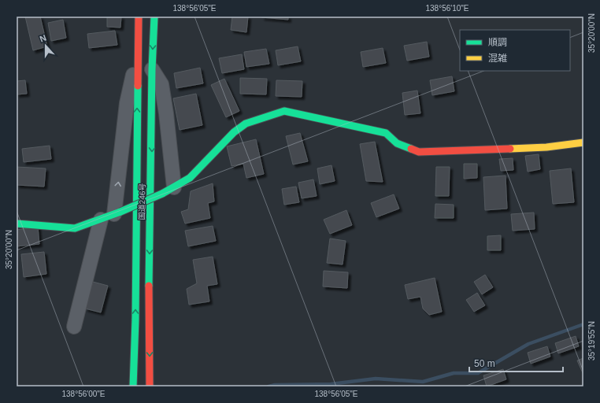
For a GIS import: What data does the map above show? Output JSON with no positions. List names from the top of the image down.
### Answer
{
  "streets": {
    "main road": ["国道246号"]
  },
  "legend": ["順調", "混雑"],
  "scale_bar": "50 m",
  "north": "top",
  "coordinates": [
    "138°56'05\"E",
    "138°56'10\"E",
    "35°20'00\"N",
    "35°19'55\"N",
    "138°56'00\"E"
  ]
}
